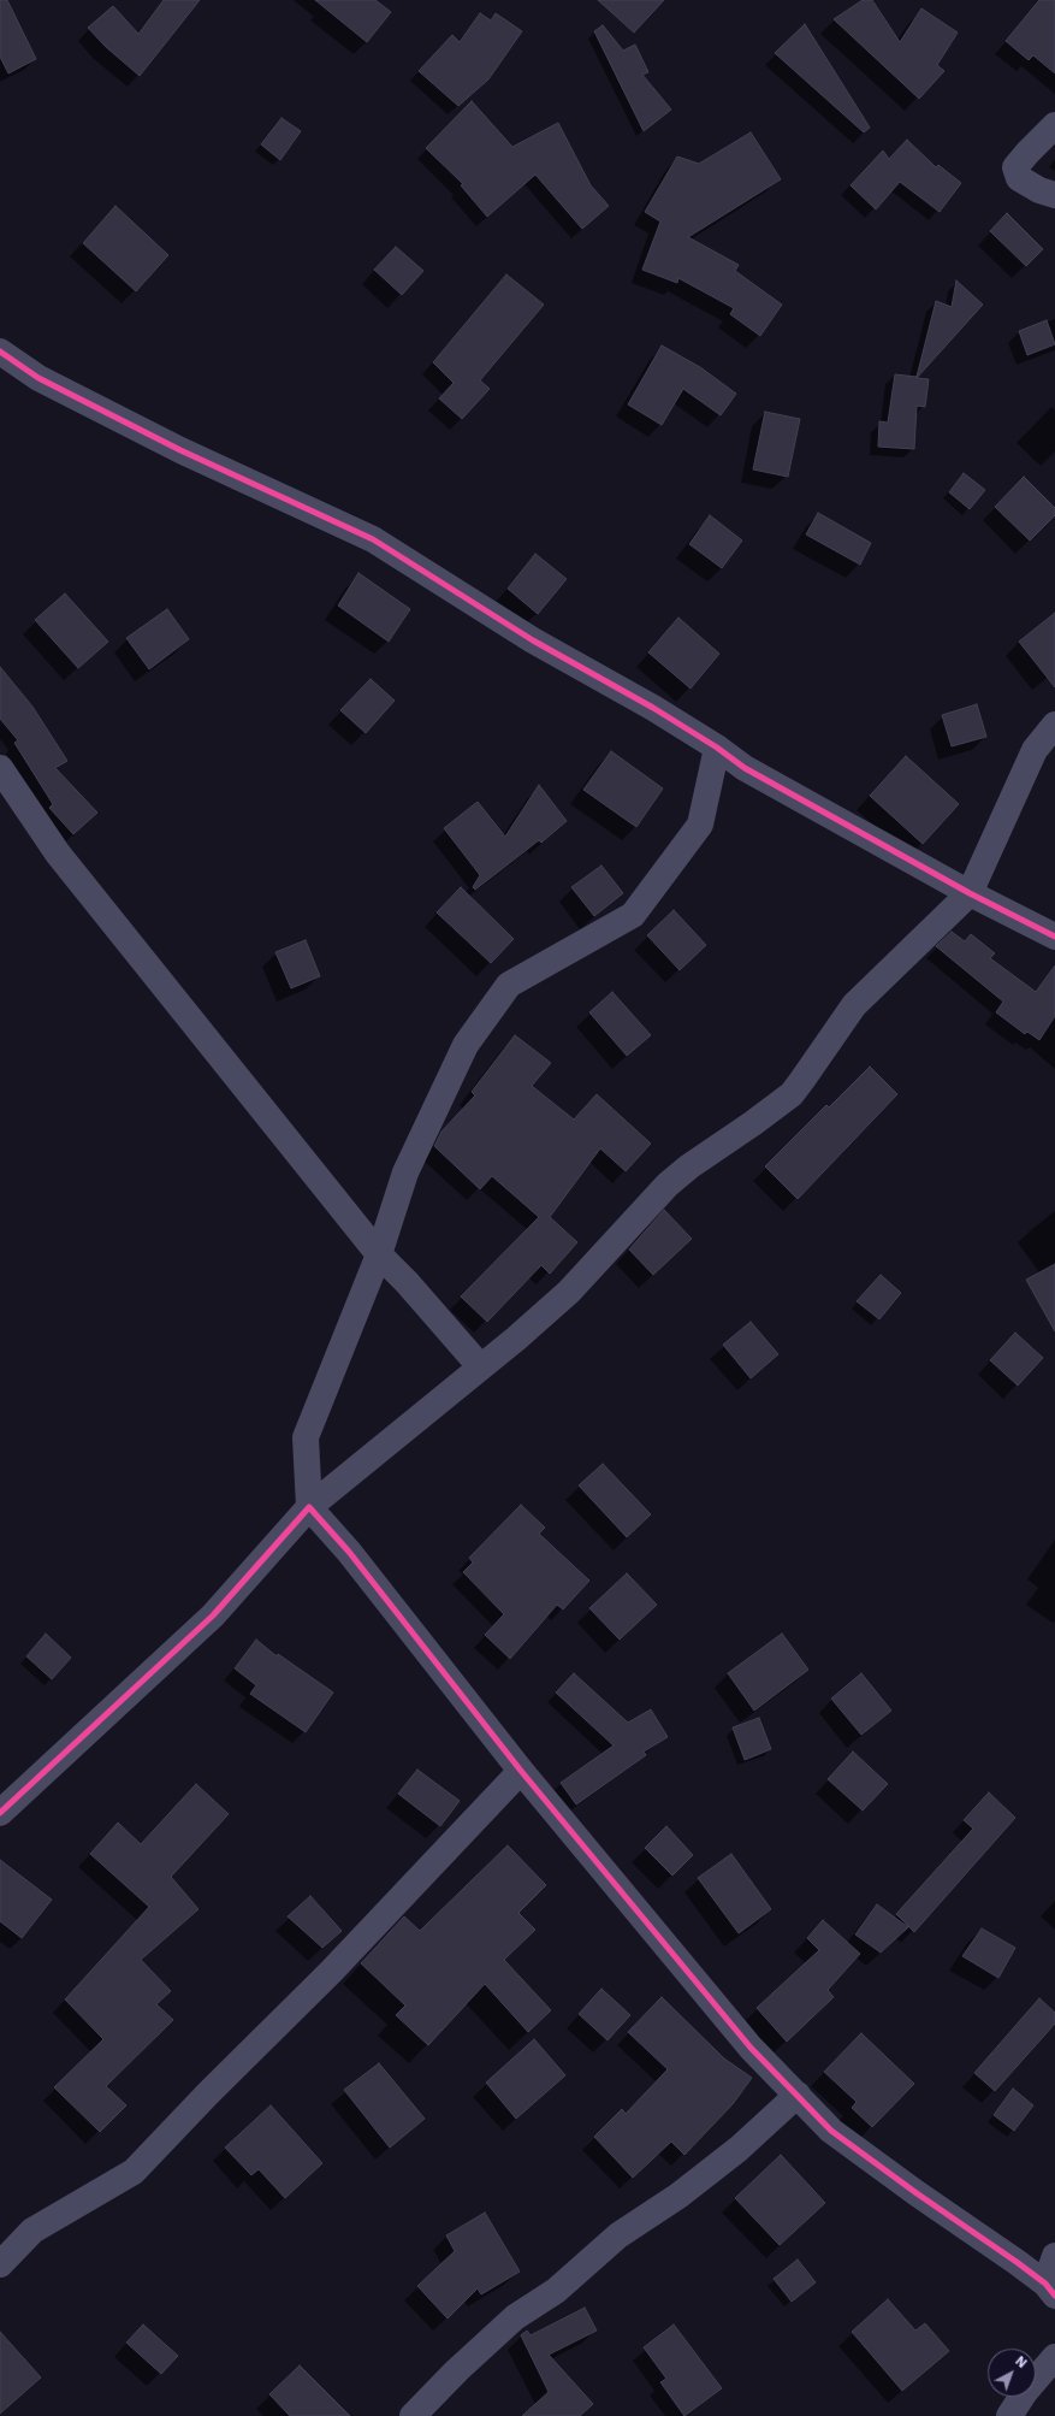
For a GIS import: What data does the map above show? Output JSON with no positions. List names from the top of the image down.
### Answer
{
  "north": "top right"
}
